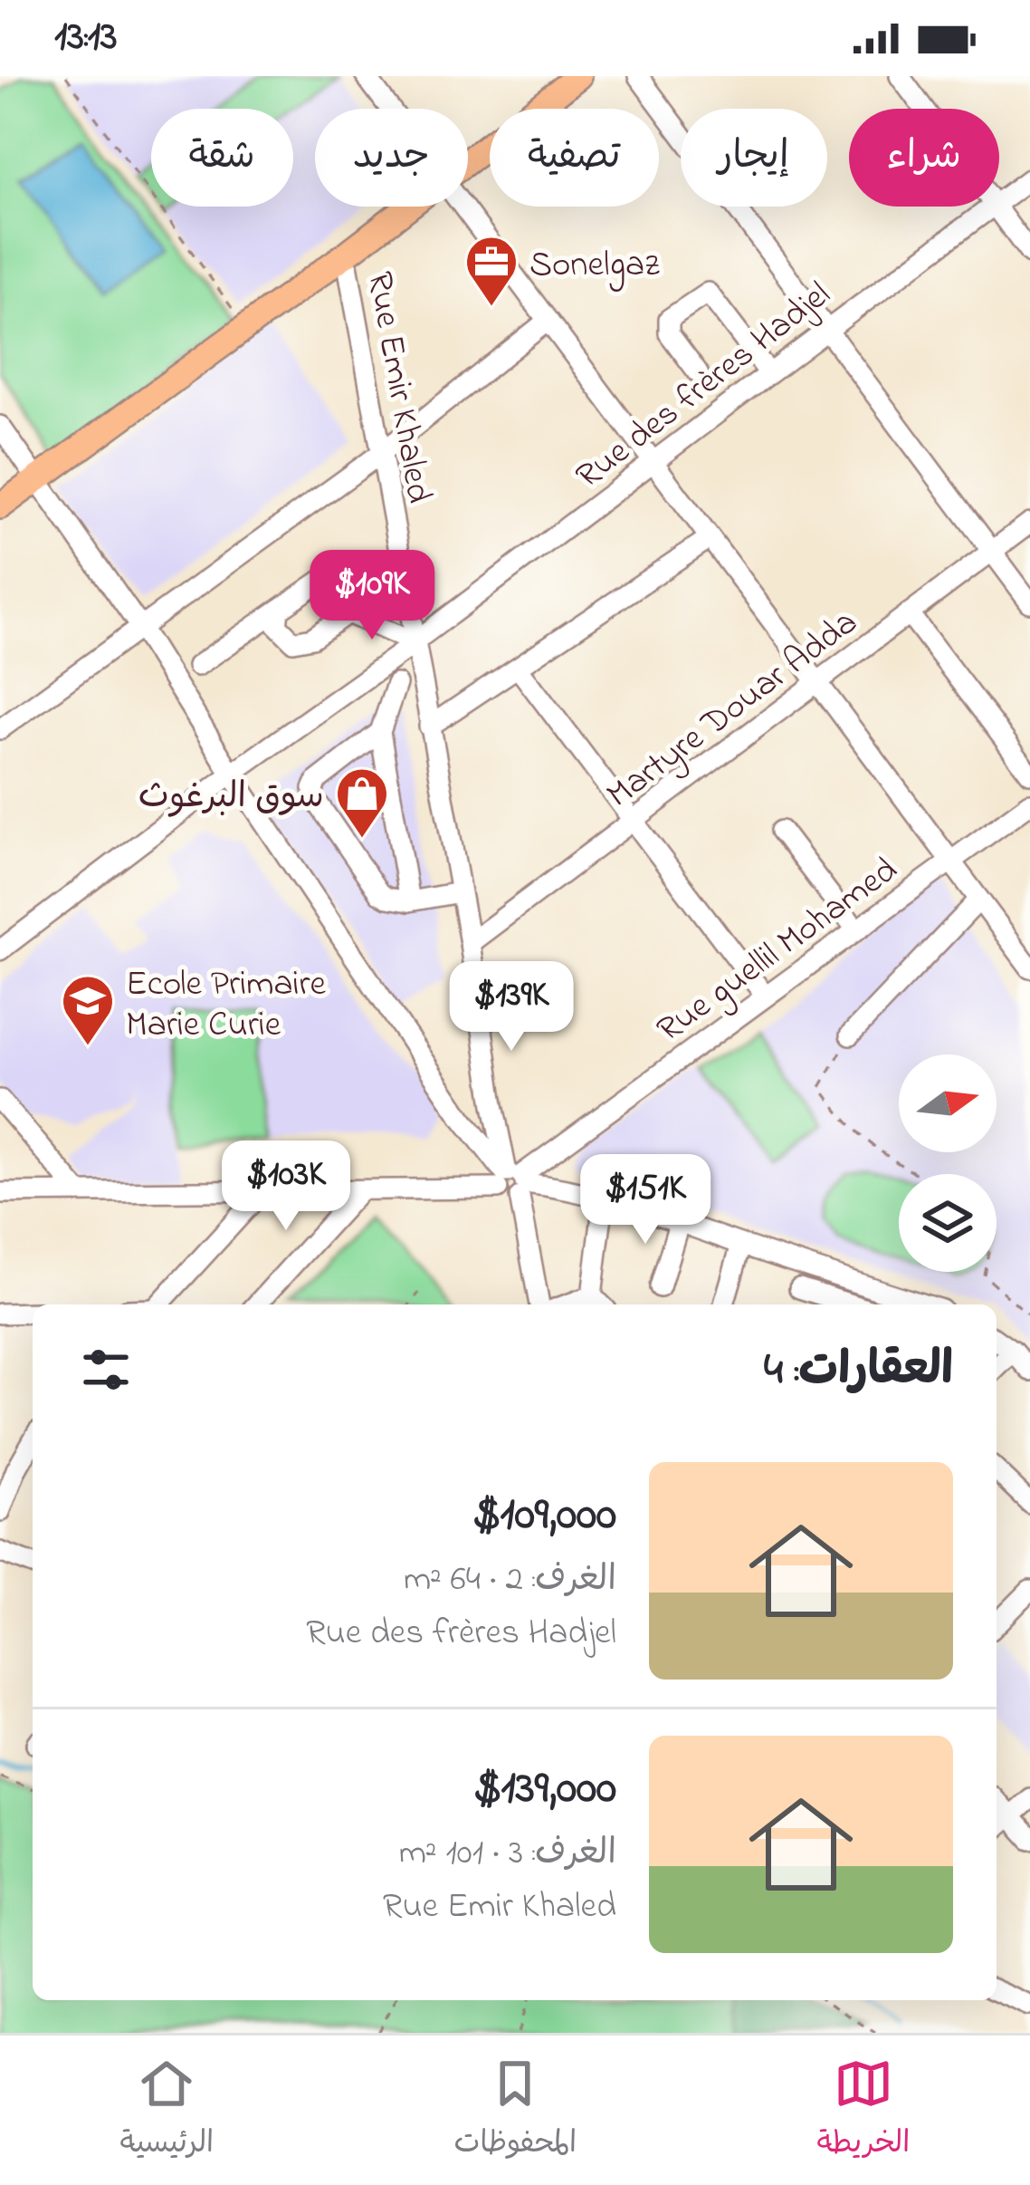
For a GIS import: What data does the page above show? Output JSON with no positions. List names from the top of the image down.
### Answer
{
  "streets": {
    "street": [
      "Rue des frères Hadjel",
      "Rue Emir Khaled",
      "Martyre Douar Adda",
      "Rue guellil Mohamed"
    ]
  },
  "crossings": [
    ["Rue des frères Hadjel", "Rue Emir Khaled"],
    ["Rue Emir Khaled", "Martyre Douar Adda"],
    ["Rue Emir Khaled", "Rue guellil Mohamed"]
  ],
  "places": {
    "office": ["Sonelgaz"],
    "shop": ["سوق البرغوث"],
    "school or university": ["Ecole Primaire Marie Curie"]
  },
  "north": "right",
  "page": {
    "status": "13:13",
    "chip": [
      "شراء",
      "إيجار",
      "تصفية",
      "جديد",
      "شقة"
    ],
    "price": [
      "$109K",
      "$139K",
      "$103K",
      "$151K"
    ],
    "heading": "العقارات: 4",
    "list": [
      {
        "name": "$109,000",
        "note": "الغرف: 2 · 64 m² · Rue des frères Hadjel"
      },
      {
        "name": "$139,000",
        "note": "الغرف: 3 · 101 m² · Rue Emir Khaled"
      }
    ],
    "tabs": ["الخريطة", "المحفوظات", "الرئيسية"]
  }
}
